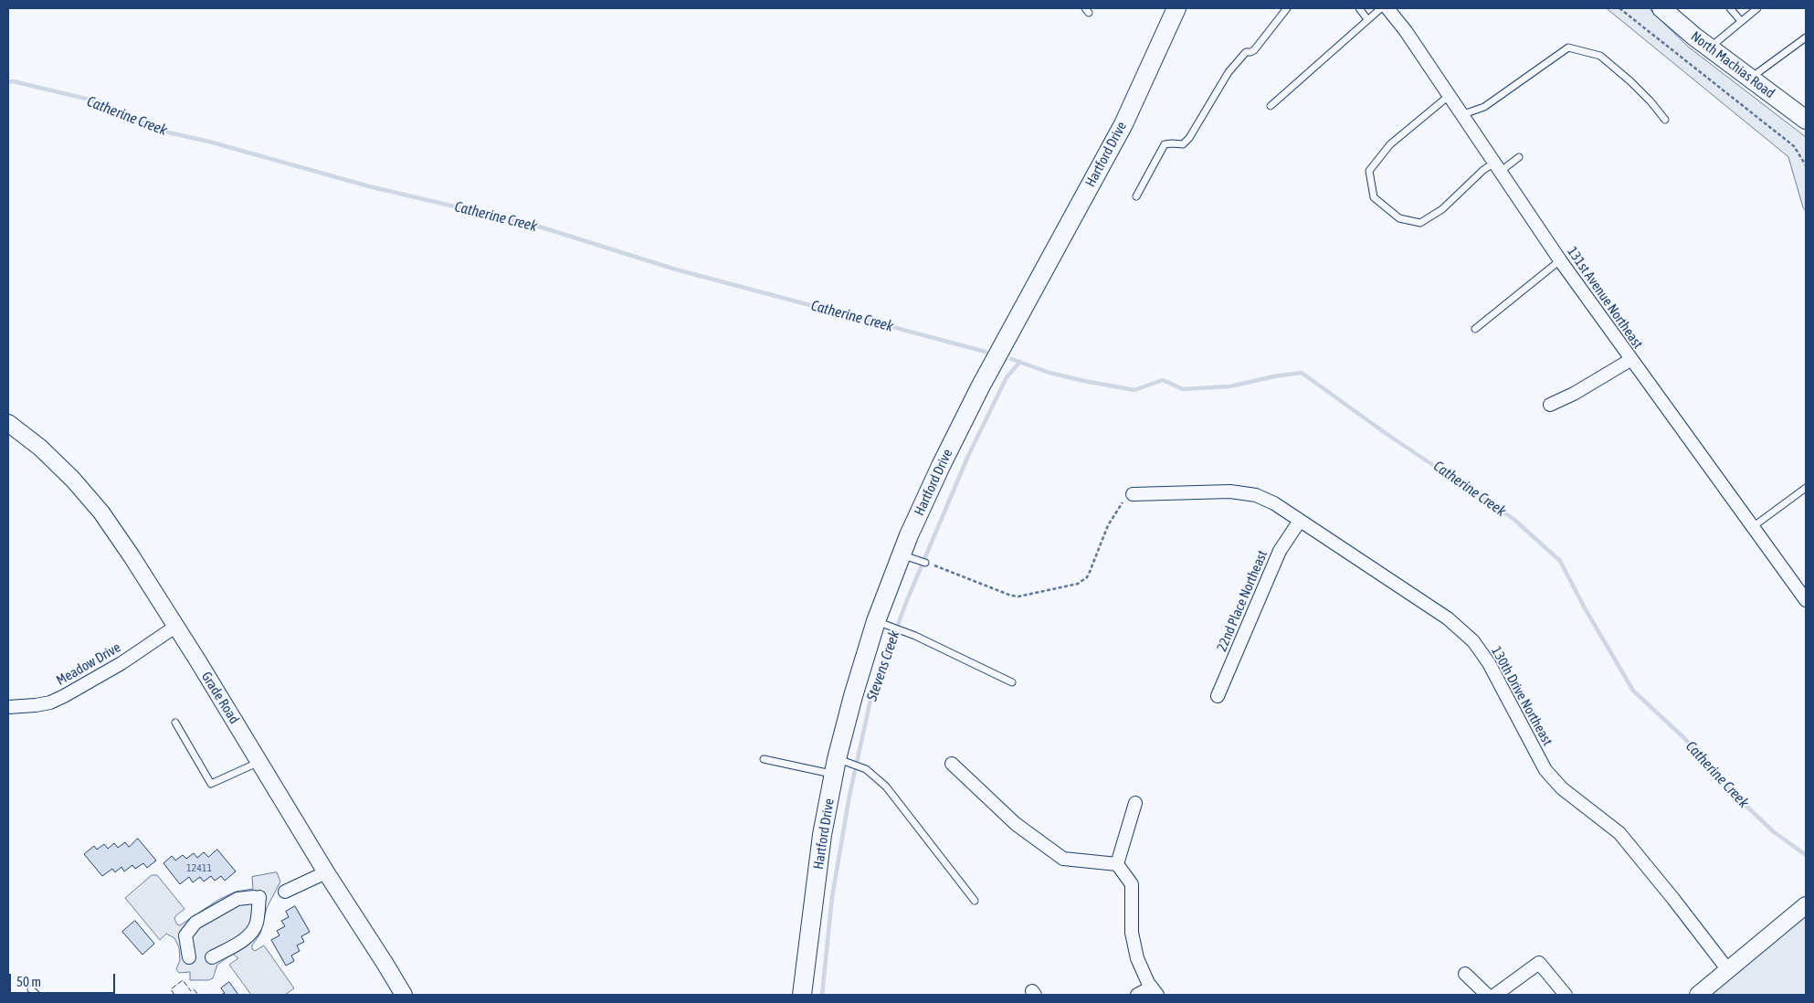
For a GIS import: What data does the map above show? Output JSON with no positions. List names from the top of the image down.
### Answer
{
  "streets": {
    "main road": ["North Machias Road", "Hartford Drive"],
    "street": [
      "131st Avenue Northeast",
      "22nd Place Northeast",
      "Meadow Drive",
      "130th Drive Northeast",
      "Grade Road"
    ]
  },
  "crossings": [
    ["22nd Place Northeast", "130th Drive Northeast"],
    ["Meadow Drive", "Grade Road"]
  ],
  "water": ["Catherine Creek", "Stevens Creek"],
  "house_numbers": ["12411"],
  "scale_bar": "50 m"
}
